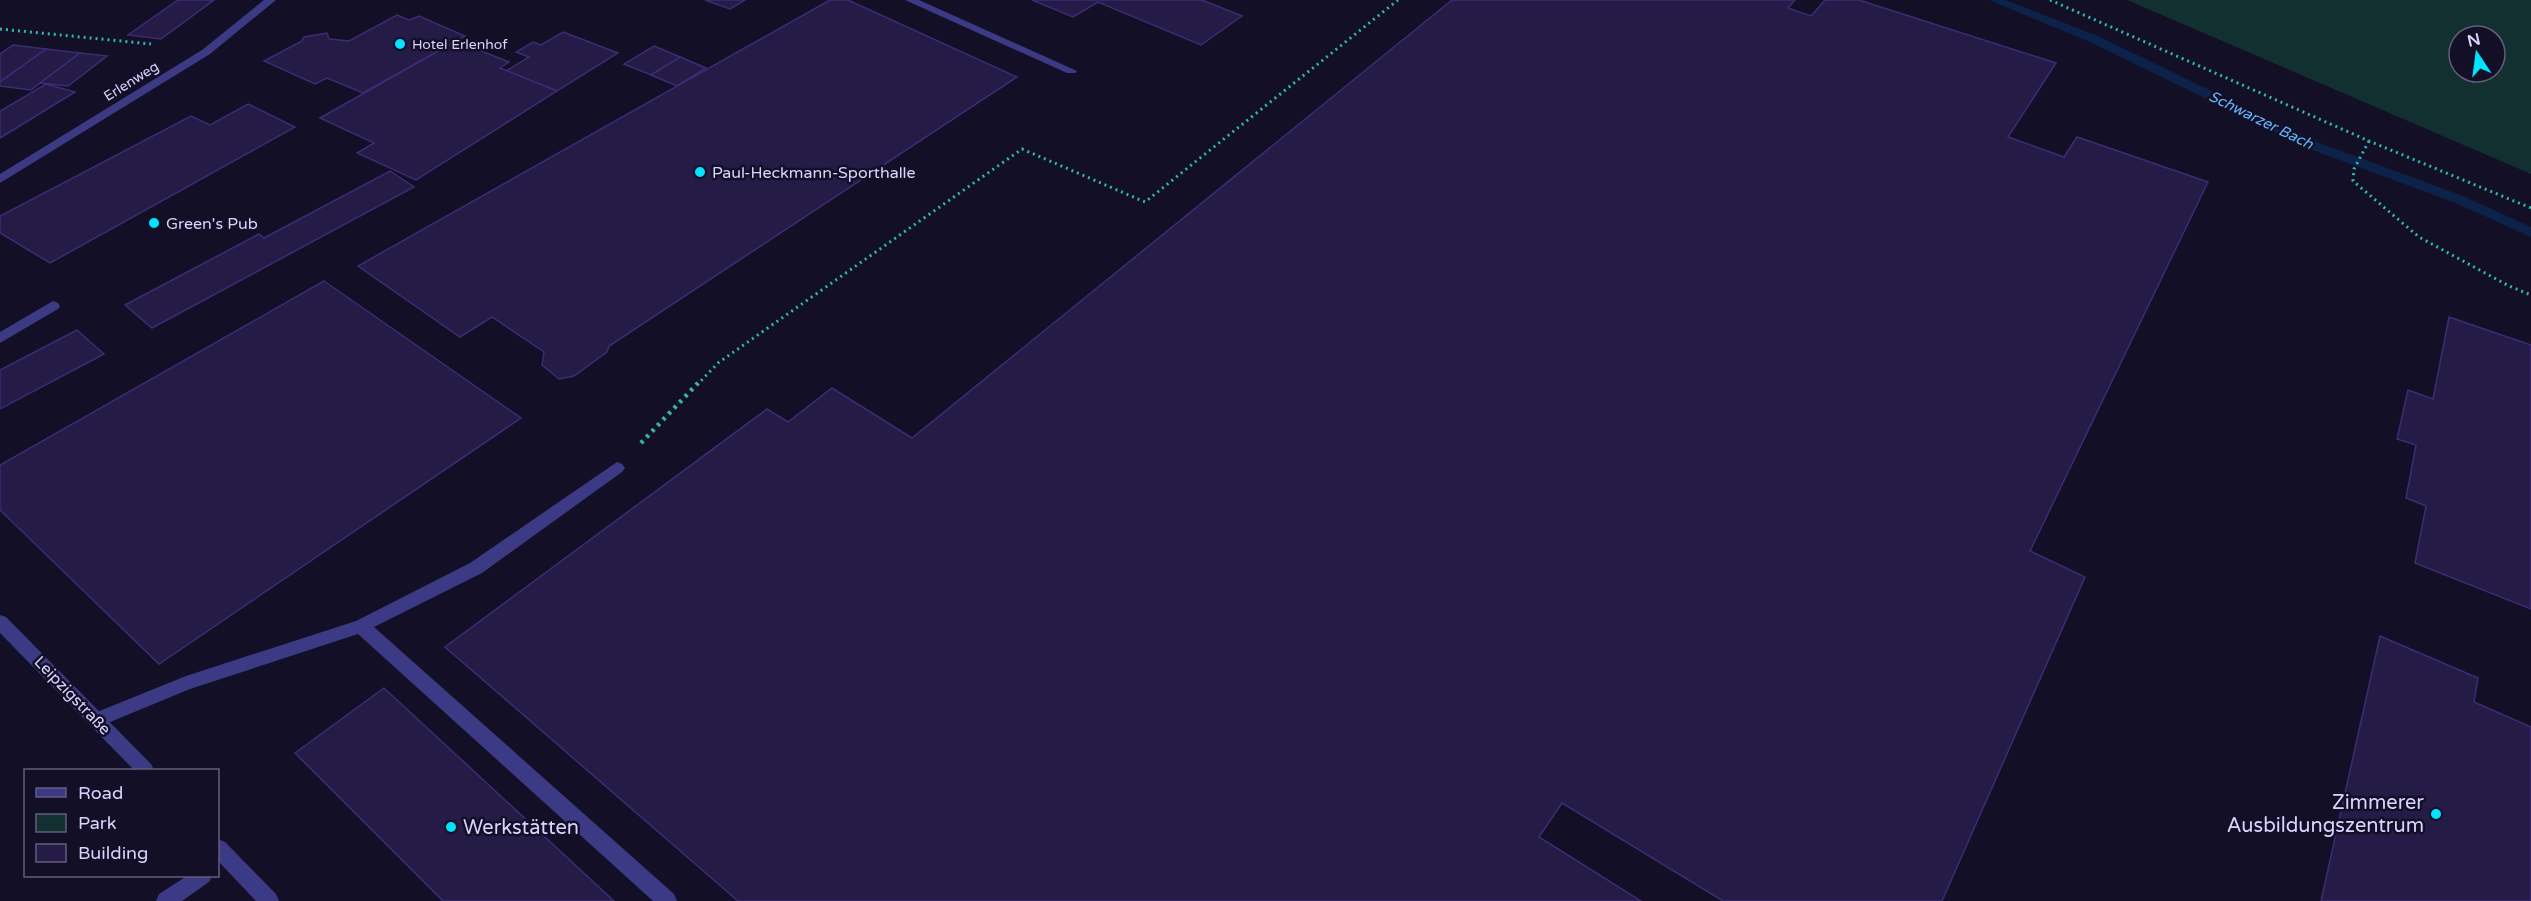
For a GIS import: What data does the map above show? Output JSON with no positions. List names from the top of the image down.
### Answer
{
  "streets": {
    "street": ["Erlenweg", "Leipzigstraße"]
  },
  "water": ["Schwarzer Bach"],
  "places": [
    "Hotel Erlenhof",
    "Paul-Heckmann-Sporthalle",
    "Green's Pub",
    "Zimmerer Ausbildungszentrum",
    "Werkstätten"
  ],
  "legend": ["Road", "Park", "Building"],
  "north": "top"
}
